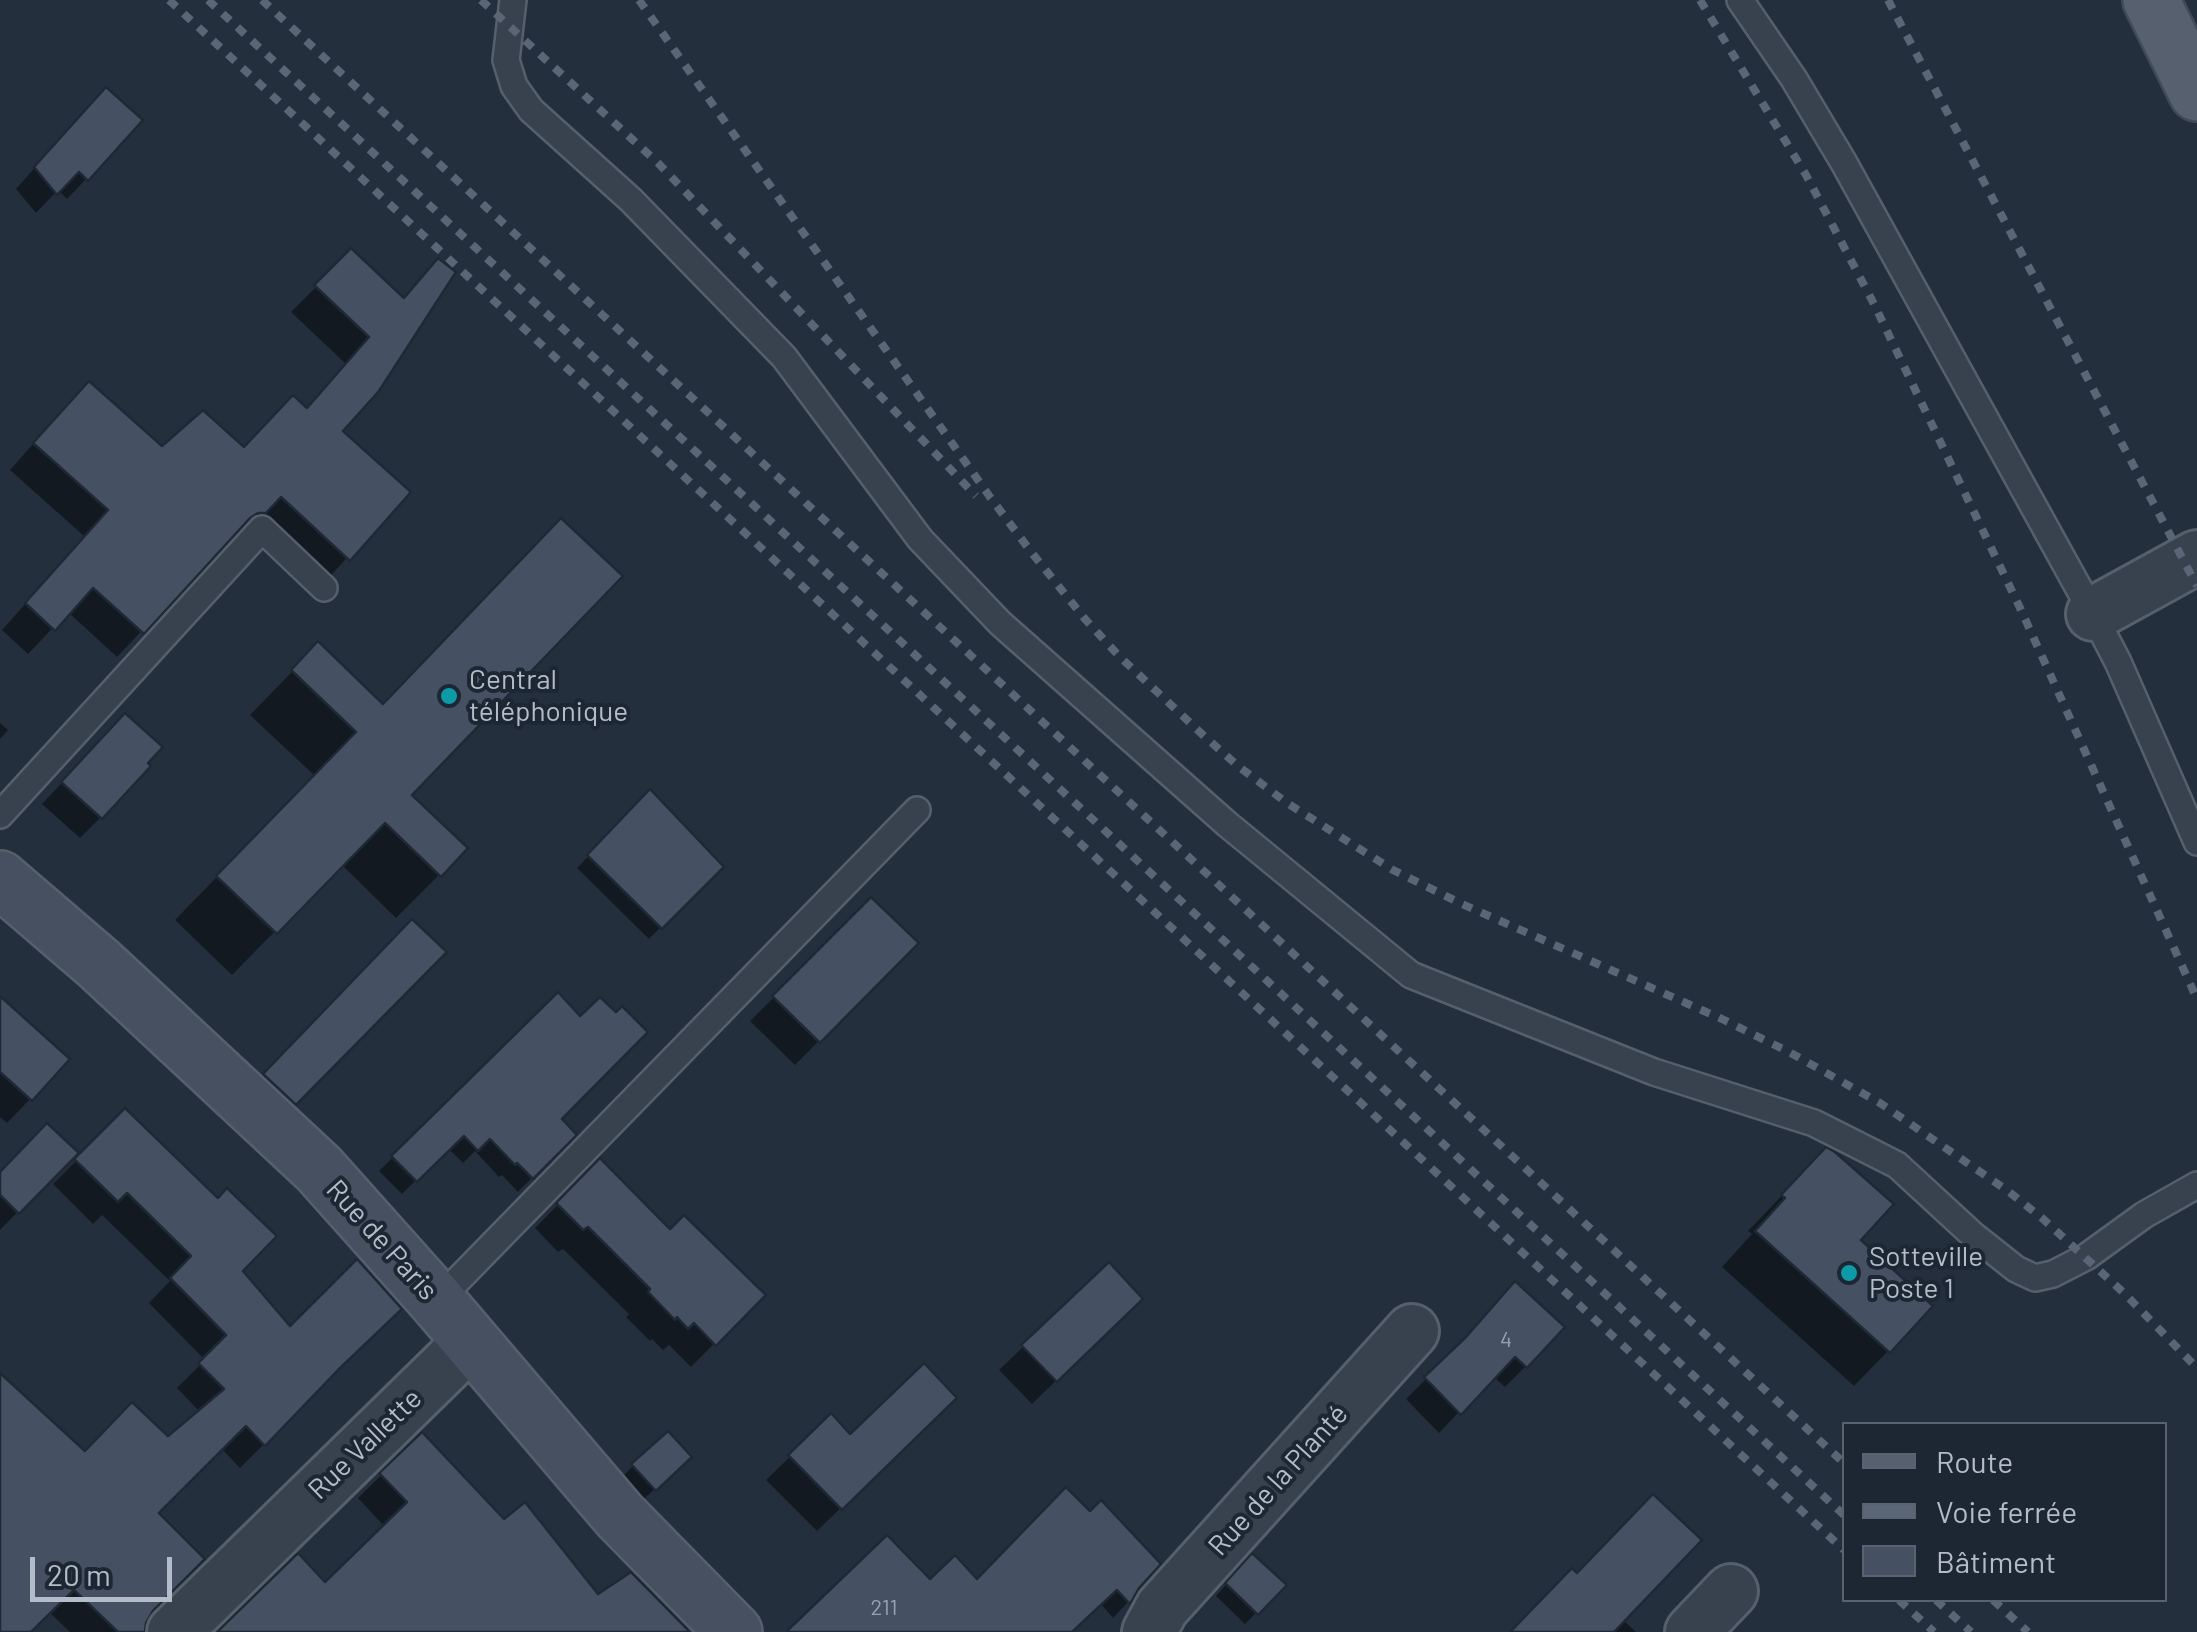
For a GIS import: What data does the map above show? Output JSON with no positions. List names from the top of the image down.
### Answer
{
  "streets": {
    "street": ["Rue de Paris", "Rue Vallette", "Rue de la Planté"]
  },
  "crossings": [
    ["Rue de Paris", "Rue Vallette"]
  ],
  "places": ["Central téléphonique", "Sotteville Poste 1"],
  "house_numbers": ["4", "211"],
  "legend": ["Route", "Voie ferrée", "Bâtiment"],
  "scale_bar": "20 m"
}
